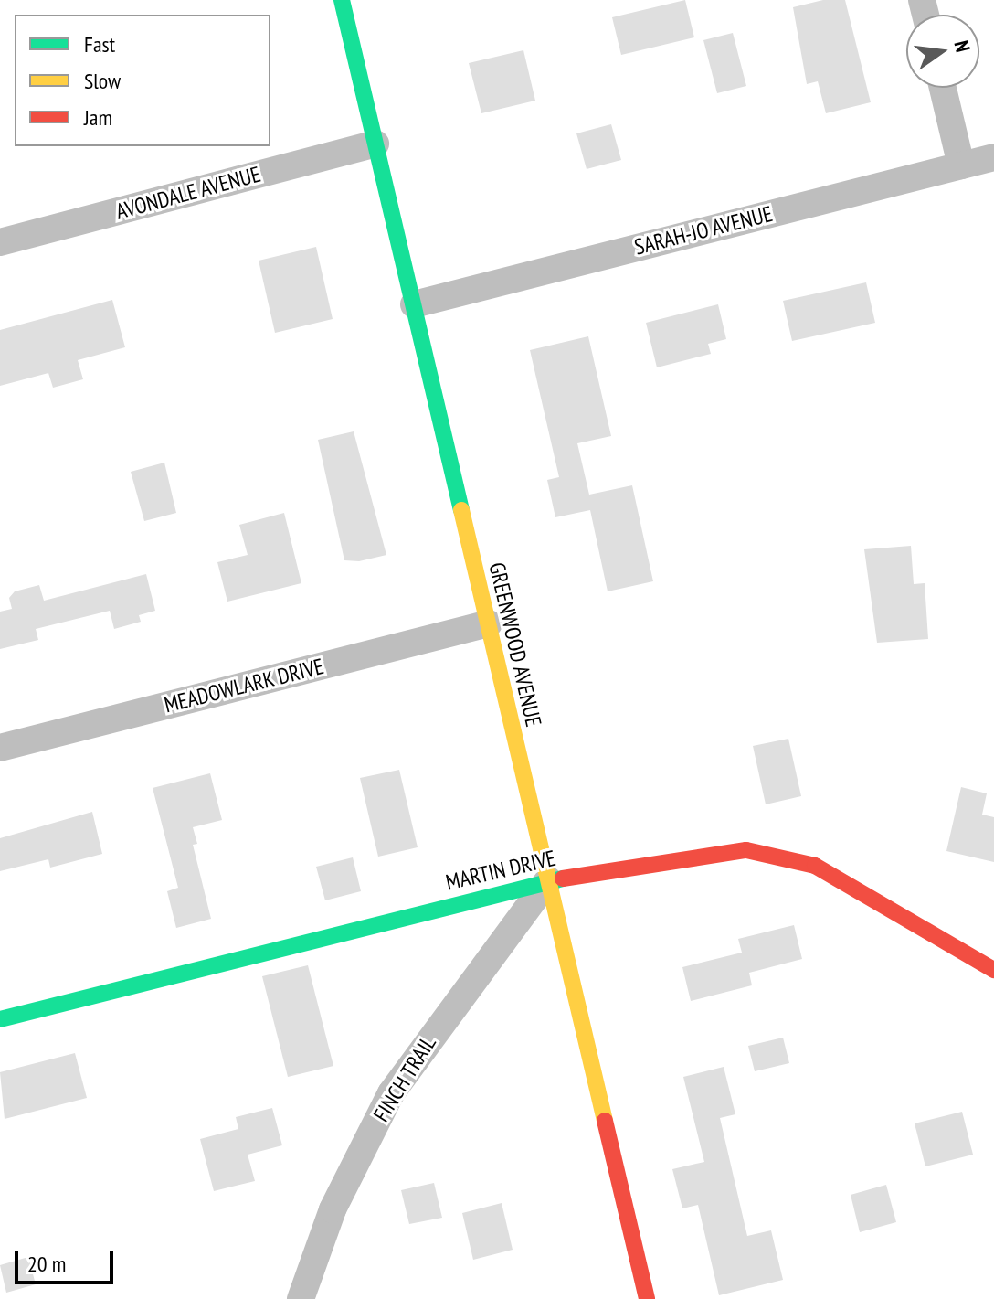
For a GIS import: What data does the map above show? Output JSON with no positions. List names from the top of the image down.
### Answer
{
  "streets": {
    "street": [
      "AVONDALE AVENUE",
      "SARAH-JO AVENUE",
      "GREENWOOD AVENUE",
      "MEADOWLARK DRIVE",
      "MARTIN DRIVE",
      "FINCH TRAIL"
    ]
  },
  "crossings": [
    ["AVONDALE AVENUE", "GREENWOOD AVENUE"],
    ["SARAH-JO AVENUE", "GREENWOOD AVENUE"],
    ["GREENWOOD AVENUE", "MEADOWLARK DRIVE"],
    ["GREENWOOD AVENUE", "MARTIN DRIVE"],
    ["GREENWOOD AVENUE", "FINCH TRAIL"],
    ["MARTIN DRIVE", "FINCH TRAIL"]
  ],
  "legend": ["Fast", "Slow", "Jam"],
  "scale_bar": "20 m",
  "north": "right"
}
